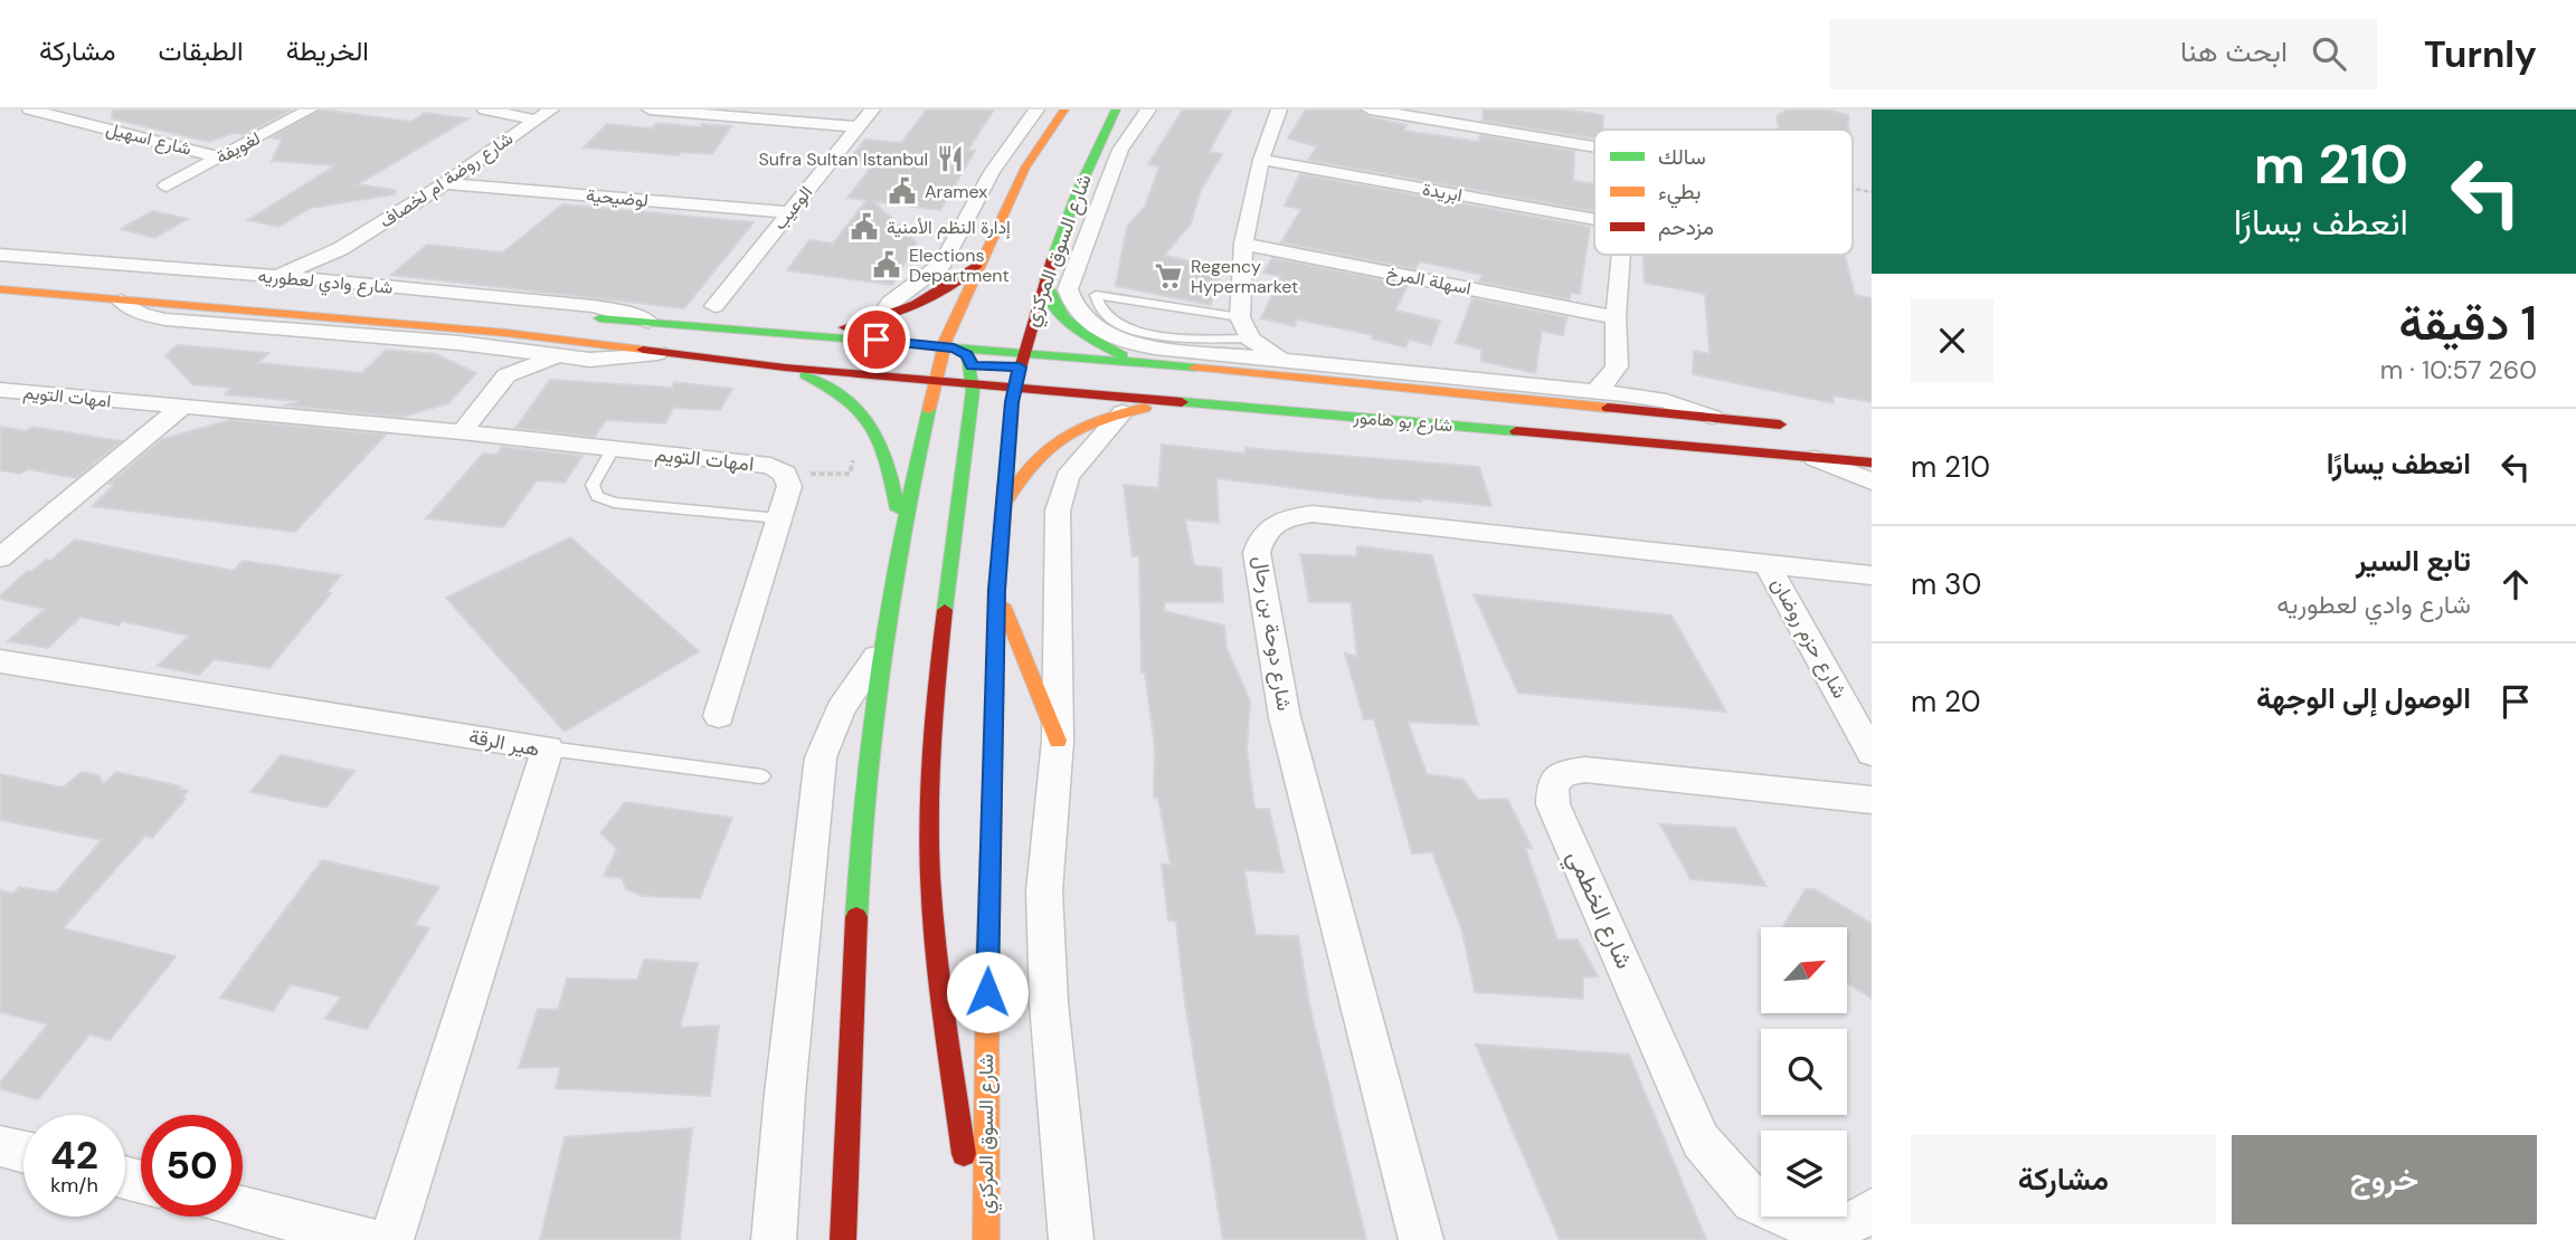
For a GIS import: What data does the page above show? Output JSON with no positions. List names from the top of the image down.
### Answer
{
  "streets": {
    "main road": ["شارع السوق المركزي", "شارع وادي لعطوريه", "شارع بو هامور"],
    "street": [
      "شارع اسهيل",
      "لغويفة",
      "شارع روضة ام لخصاف",
      "ابريدة",
      "لوضيحية",
      "الوعيب",
      "اسهلة المرخ",
      "امهات التويم",
      "شارع دوحة بن رحال",
      "شارع حزم روضان",
      "هير الرقة",
      "شارع الخطمي"
    ]
  },
  "crossings": [
    ["شارع اسهيل", "لغويفة"],
    ["شارع روضة ام لخصاف", "لوضيحية"],
    ["شارع روضة ام لخصاف", "شارع وادي لعطوريه"],
    ["لوضيحية", "الوعيب"],
    ["شارع السوق المركزي", "شارع بو هامور"],
    ["شارع وادي لعطوريه", "شارع بو هامور"],
    ["شارع دوحة بن رحال", "شارع حزم روضان"]
  ],
  "places": {
    "restaurant": ["Sufra Sultan Istanbul"],
    "public building": ["Aramex", "إدارة النظم الأمنية", "Elections Department"],
    "supermarket": ["Regency Hypermarket"]
  },
  "legend": ["سالك", "بطيء", "مزدحم"],
  "north": "top right",
  "page": {
    "header": "Turnly",
    "search": "ابحث هنا",
    "nav": ["الخريطة", "الطبقات", "مشاركة"],
    "turn": ["210 m", "انعطف يسارًا"],
    "heading": ["1 دقيقة", "260 m · 10:57"],
    "list": [
      {
        "name": "انعطف يسارًا",
        "value": "210 m"
      },
      {
        "name": "تابع السير",
        "note": "شارع وادي لعطوريه",
        "value": "30 m"
      },
      {
        "name": "الوصول إلى الوجهة",
        "value": "20 m"
      }
    ],
    "speed": "42 km/h",
    "limit": "50",
    "buttons": ["خروج", "مشاركة"]
  }
}
